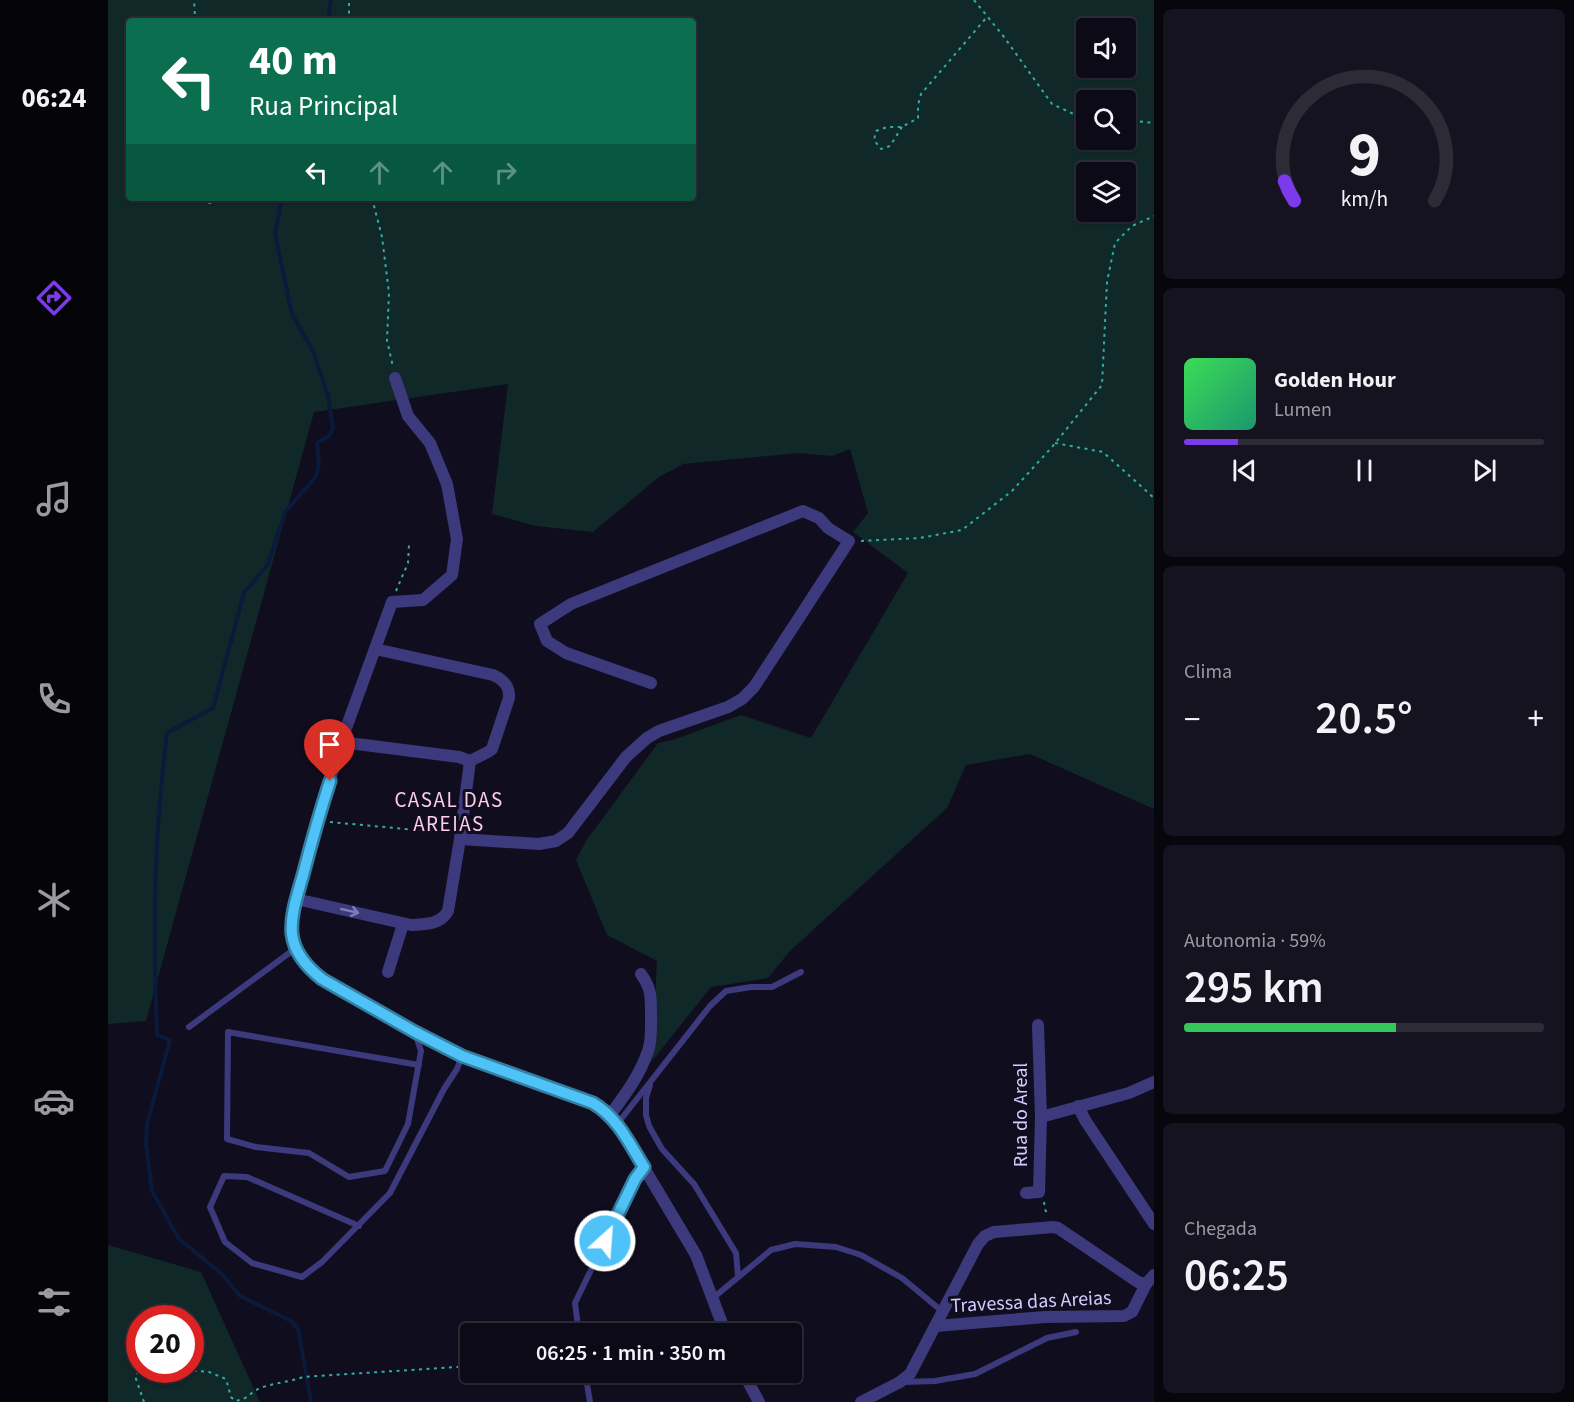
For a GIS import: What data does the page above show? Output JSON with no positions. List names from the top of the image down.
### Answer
{
  "streets": {
    "street": ["Rua do Areal", "Travessa das Areias"]
  },
  "districts": ["CASAL DAS AREIAS"],
  "page": {
    "tabs": "06:24",
    "turn": ["40 m", "Rua Principal"],
    "song": ["Golden Hour", "Lumen"],
    "tile": [
      "Clima",
      ["Autonomia · 59%", "295 km"],
      ["Chegada", "06:25"]
    ],
    "heat": ["−", "20.5°", "+"],
    "limit": "20",
    "trip": "06:25 · 1 min · 350 m",
    "gauge": ["9", "km/h"]
  }
}
